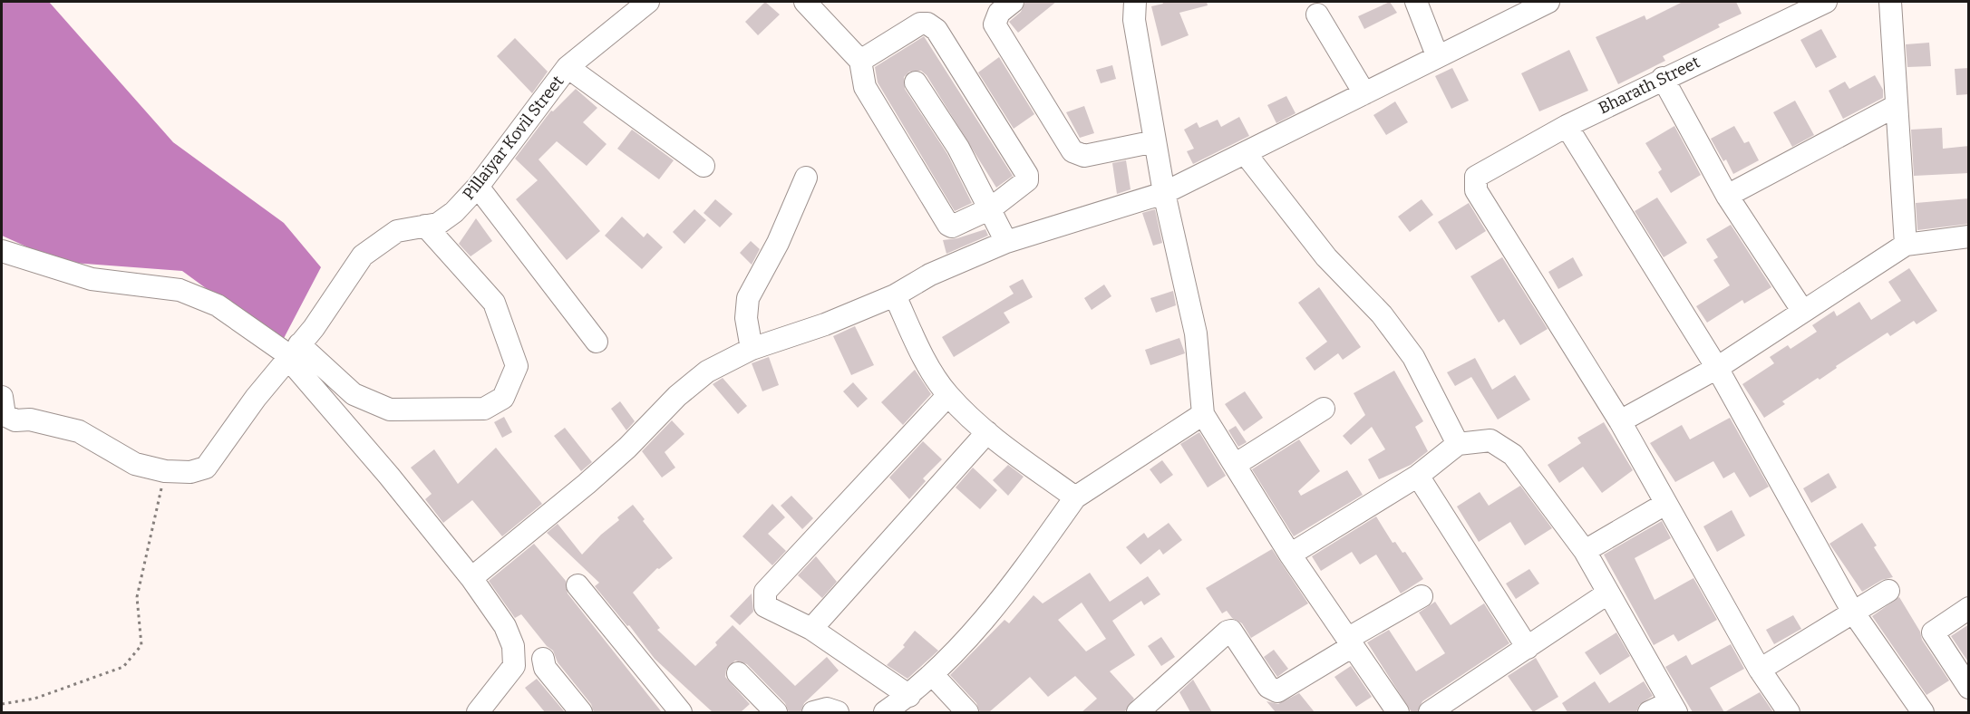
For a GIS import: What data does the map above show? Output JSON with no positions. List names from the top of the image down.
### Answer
{
  "streets": {
    "street": ["Bharath Street", "Pillaiyar Kovil Street"]
  }
}
